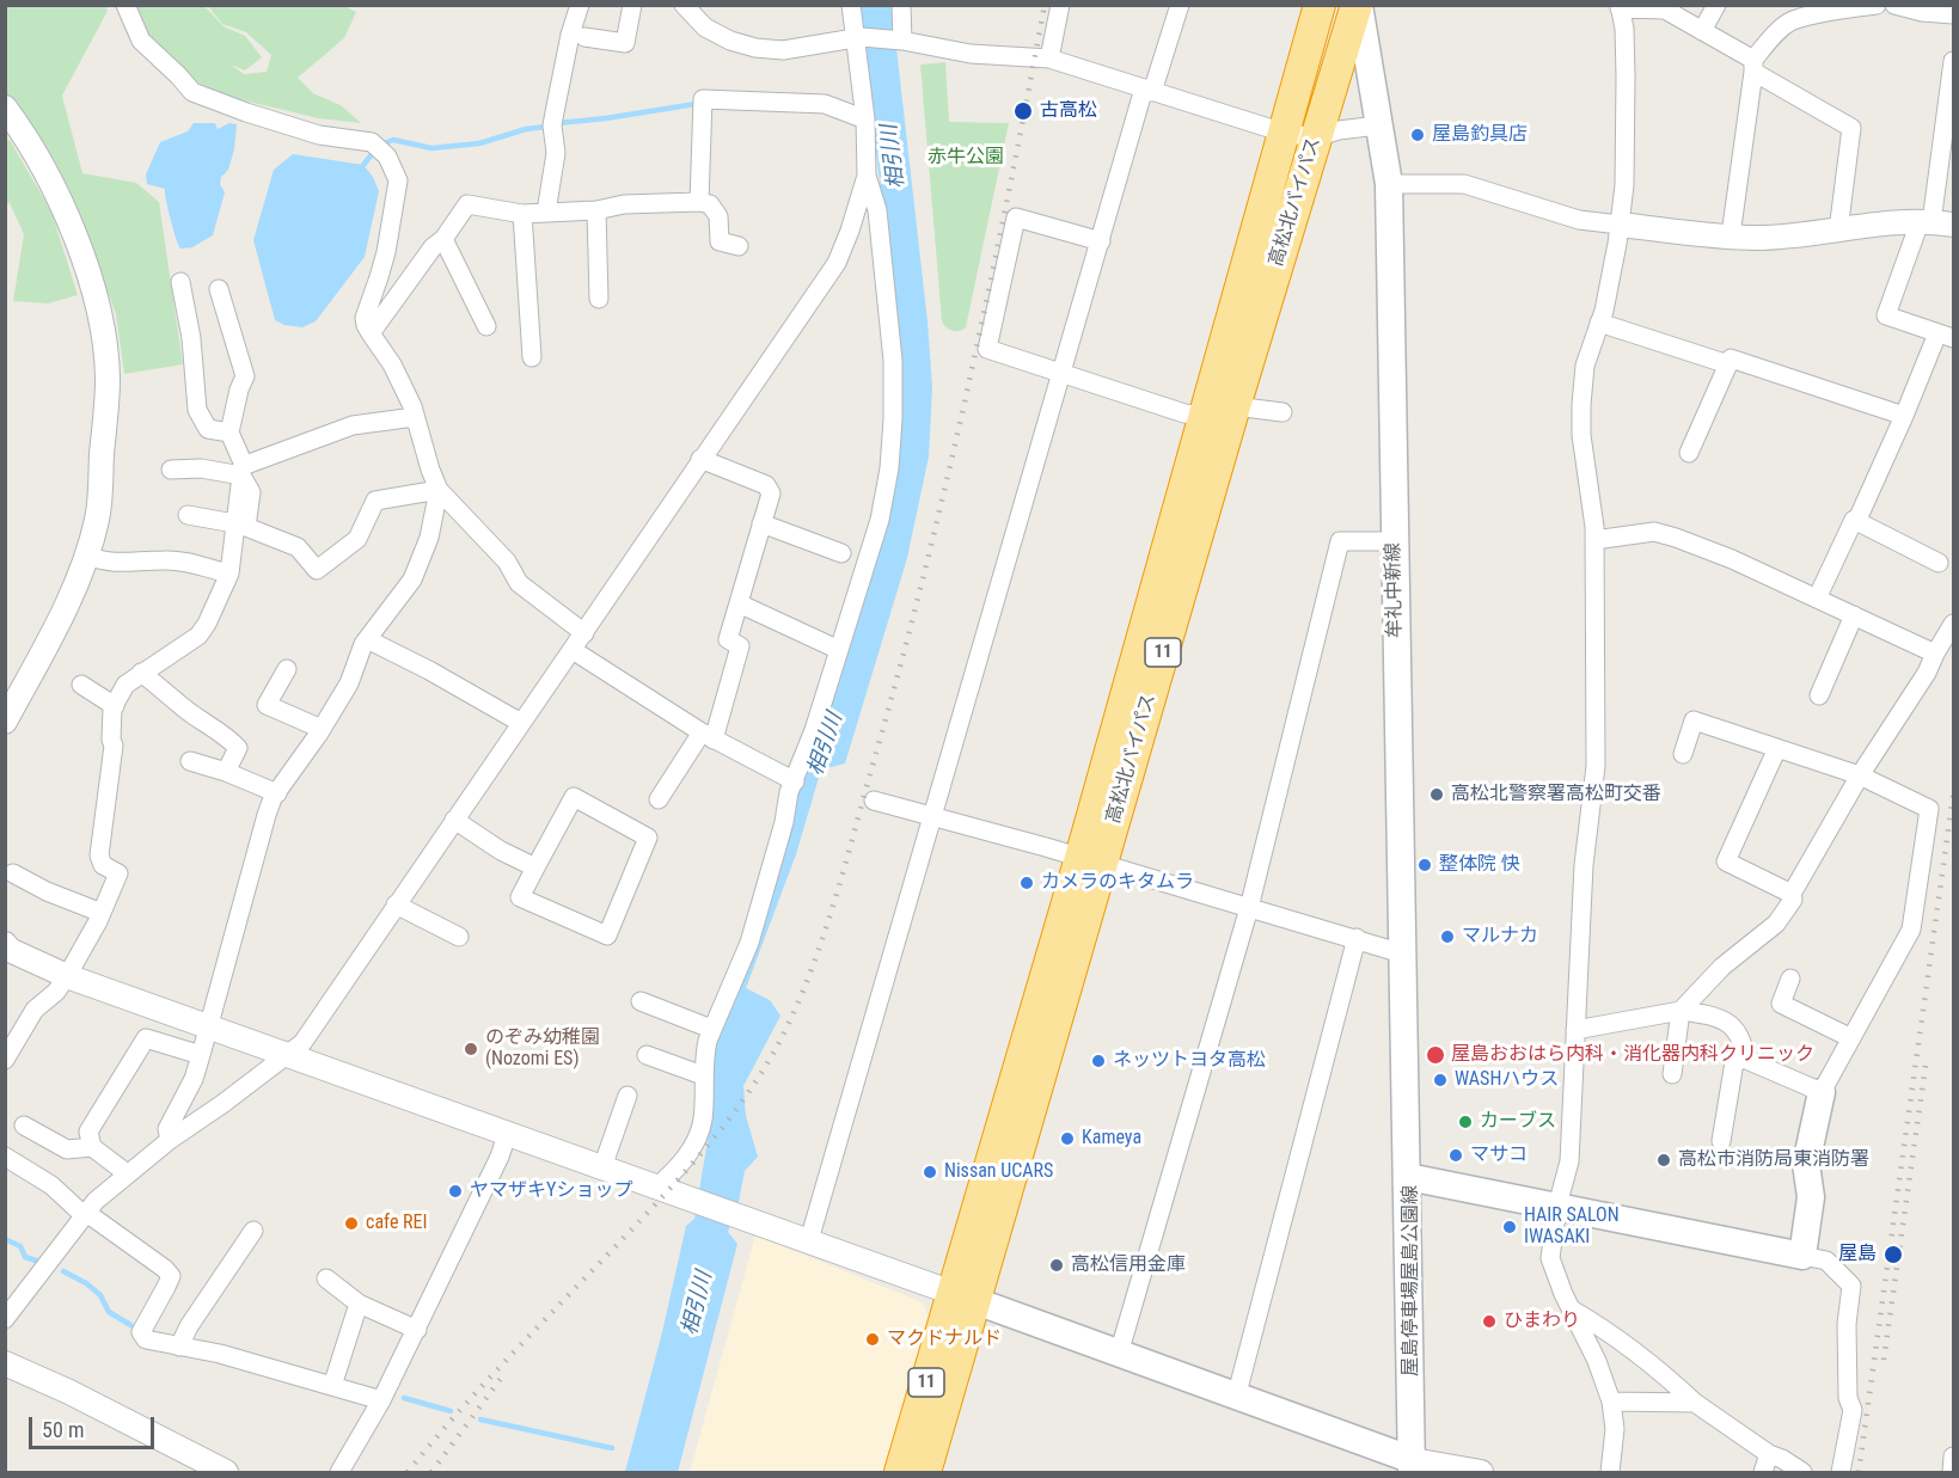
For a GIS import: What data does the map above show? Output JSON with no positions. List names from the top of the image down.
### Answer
{
  "streets": {
    "highway": ["高松北バイパス", "11"],
    "main road": ["牟礼中新線", "屋島停車場屋島公園線"]
  },
  "crossings": [
    ["高松北バイパス", "牟礼中新線"],
    ["牟礼中新線", "屋島停車場屋島公園線"]
  ],
  "water": ["相引川"],
  "parks": ["赤牛公園"],
  "places": [
    "古高松",
    "屋島釣具店",
    "高松北警察署高松町交番",
    "整体院 快",
    "カメラのキタムラ",
    "マルナカ",
    "のぞみ幼稚園 (Nozomi ES)",
    "屋島おおはら内科・消化器内科クリニック",
    "ネッツトヨタ高松",
    "WASHハウス",
    "カーブス",
    "Kameya",
    "マサコ",
    "高松市消防局東消防署",
    "Nissan UCARS",
    "ヤマザキYショップ",
    "cafe REI",
    "HAIR SALON IWASAKI",
    "屋島",
    "高松信用金庫",
    "ひまわり",
    "マクドナルド"
  ],
  "scale_bar": "50 m"
}
